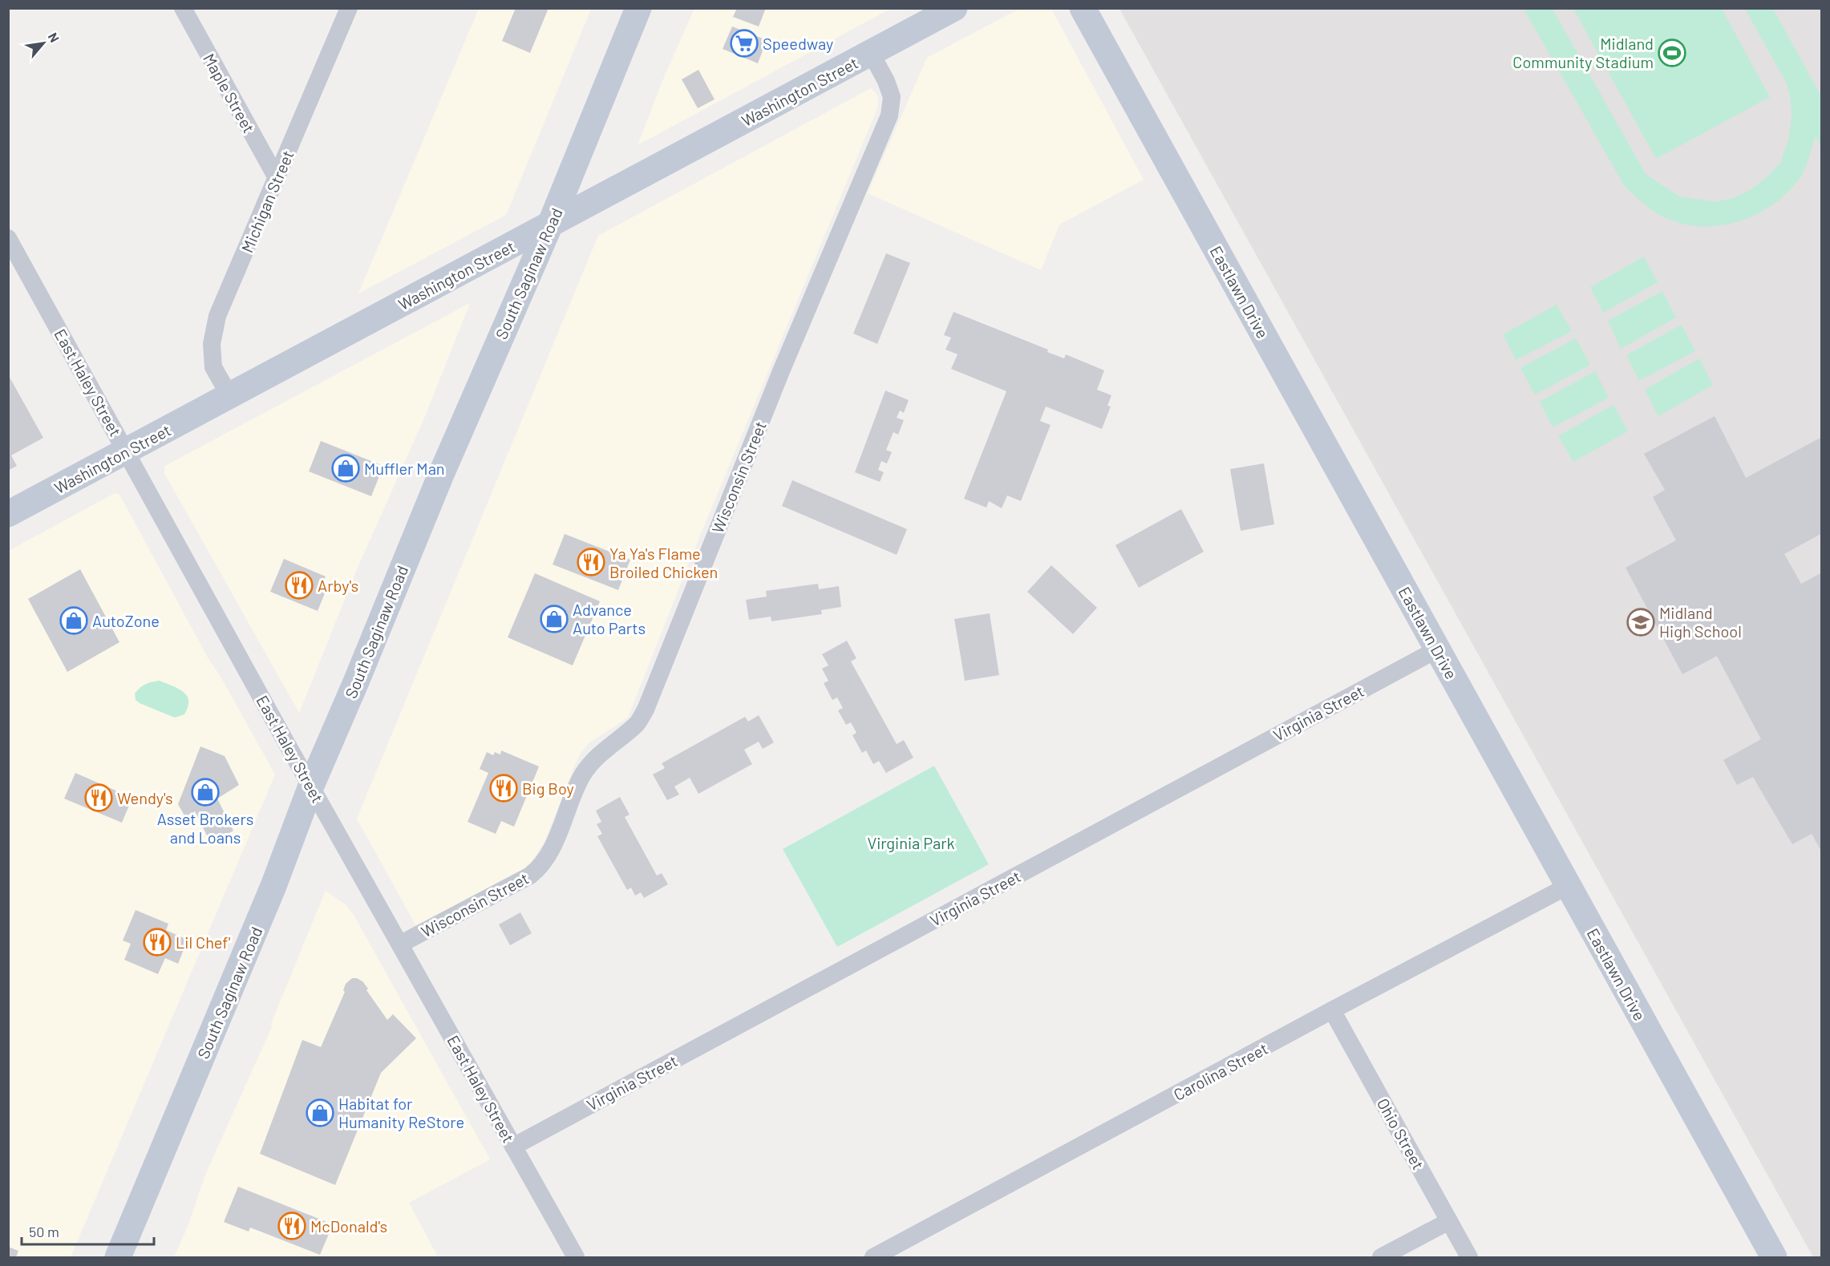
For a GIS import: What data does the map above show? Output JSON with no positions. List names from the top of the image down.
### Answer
{
  "streets": {
    "street": [
      "Washington Street",
      "Maple Street",
      "Michigan Street",
      "South Saginaw Road",
      "Eastlawn Drive",
      "East Haley Street",
      "Wisconsin Street",
      "Virginia Street",
      "Carolina Street",
      "Ohio Street"
    ]
  },
  "crossings": [
    ["Washington Street", "Michigan Street"],
    ["Washington Street", "South Saginaw Road"],
    ["Washington Street", "East Haley Street"],
    ["Washington Street", "Wisconsin Street"],
    ["Maple Street", "Michigan Street"],
    ["South Saginaw Road", "East Haley Street"],
    ["Eastlawn Drive", "Virginia Street"],
    ["Eastlawn Drive", "Carolina Street"],
    ["East Haley Street", "Wisconsin Street"],
    ["East Haley Street", "Virginia Street"],
    ["Carolina Street", "Ohio Street"]
  ],
  "parks": ["Virginia Park"],
  "places": {
    "supermarket": ["Speedway"],
    "sports": ["Midland Community Stadium"],
    "shop": [
      "Muffler Man",
      "Advance Auto Parts",
      "AutoZone",
      "Asset Brokers and Loans",
      "Habitat for Humanity ReStore"
    ],
    "restaurant": [
      "Ya Ya's Flame Broiled Chicken",
      "Arby's",
      "Big Boy",
      "Wendy's",
      "Lil Chef'",
      "McDonald's"
    ],
    "school or university": ["Midland High School"]
  },
  "scale_bar": "50 m",
  "north": "top right"
}
